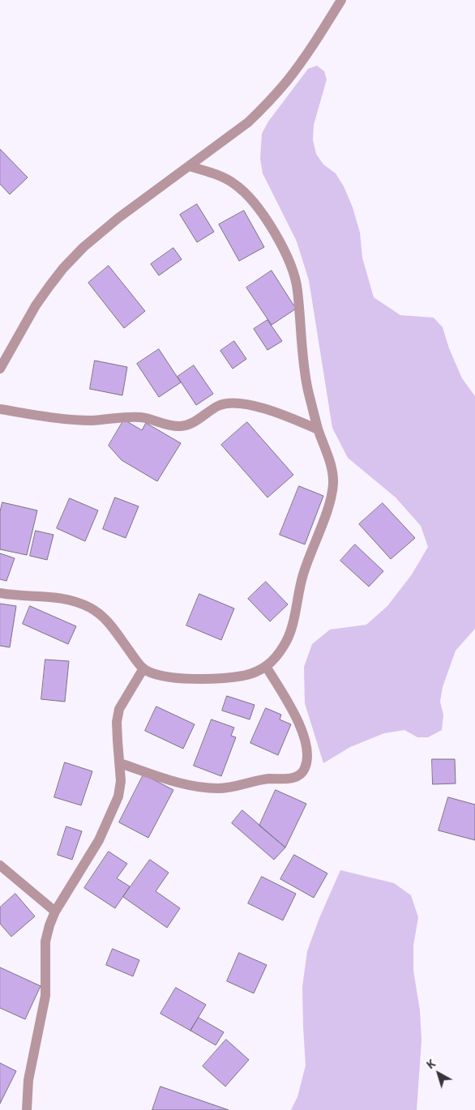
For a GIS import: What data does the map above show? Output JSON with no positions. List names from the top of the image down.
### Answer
{
  "north": "top left"
}
